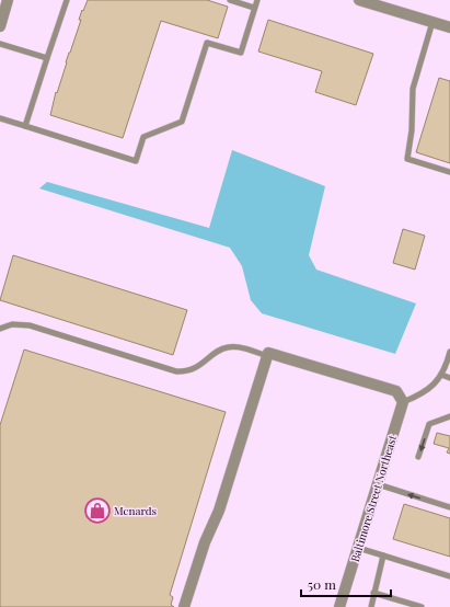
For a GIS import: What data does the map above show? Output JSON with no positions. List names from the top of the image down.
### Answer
{
  "streets": {
    "street": ["Baltimore Street Northeast"]
  },
  "places": {
    "shop": ["Menards"]
  },
  "scale_bar": "50 m"
}
